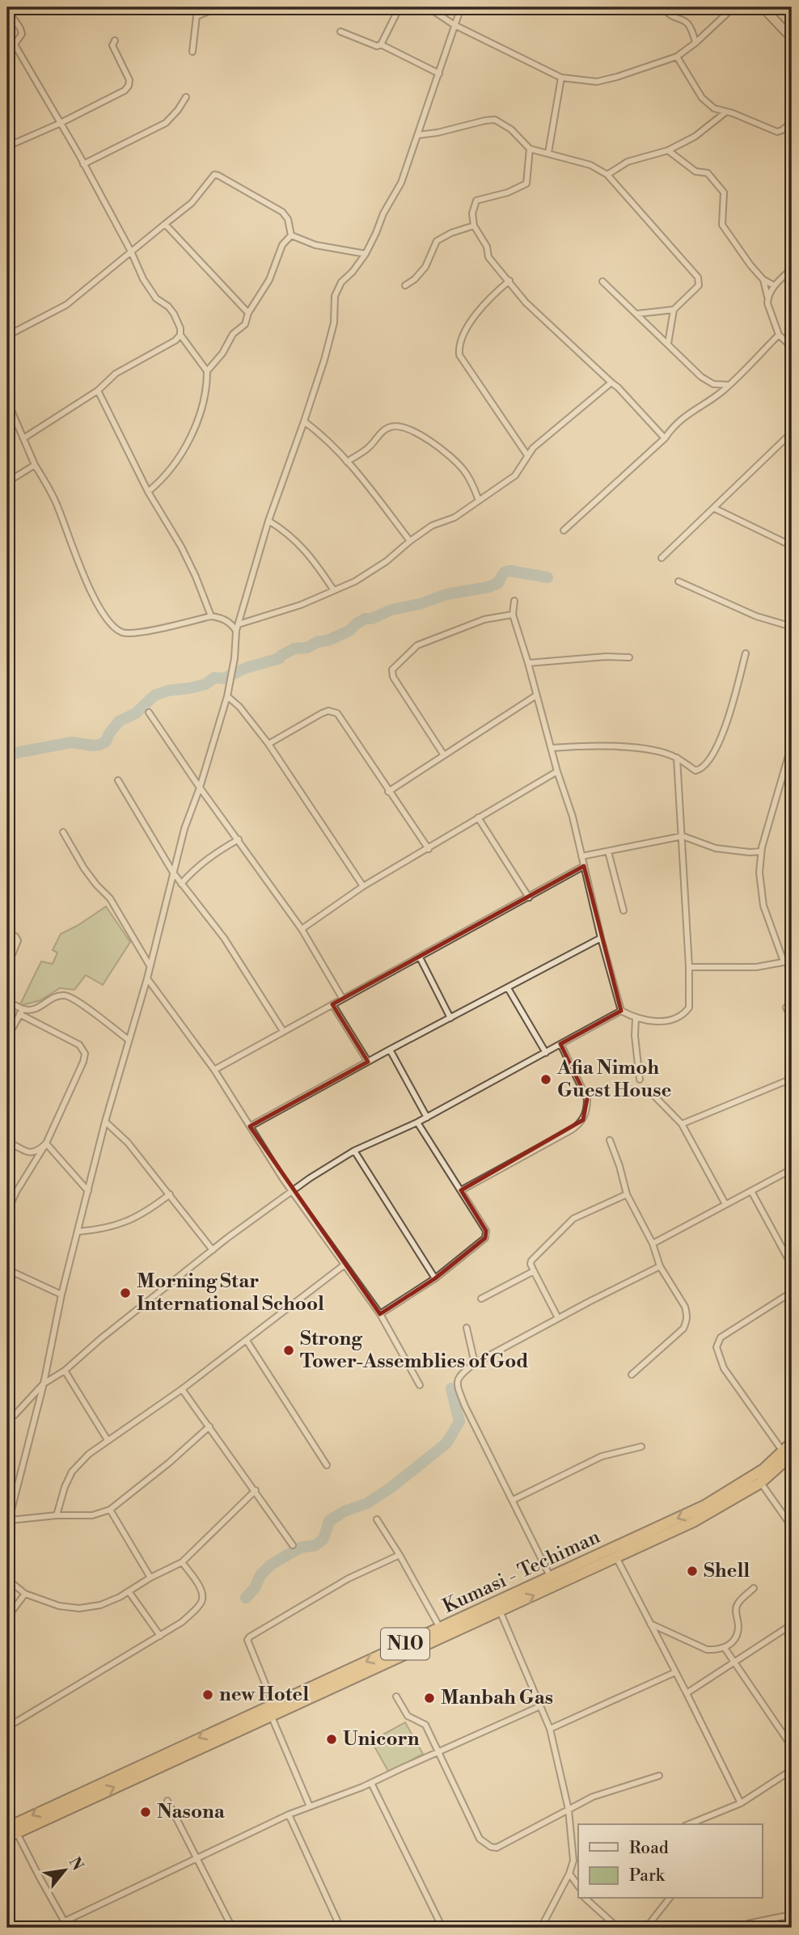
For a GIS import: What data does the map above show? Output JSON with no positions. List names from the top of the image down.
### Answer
{
  "streets": {
    "highway": ["Kumasi - Techiman", "N10"]
  },
  "crossings": [
    ["Kumasi - Techiman", "N10"]
  ],
  "places": [
    "Afia Nimoh Guest House",
    "Morning Star International School",
    "Strong Tower-Assemblies of God",
    "Shell",
    "new Hotel",
    "Manbah Gas",
    "Unicorn",
    "Nasona"
  ],
  "legend": ["Road", "Park"],
  "north": "top right"
}
